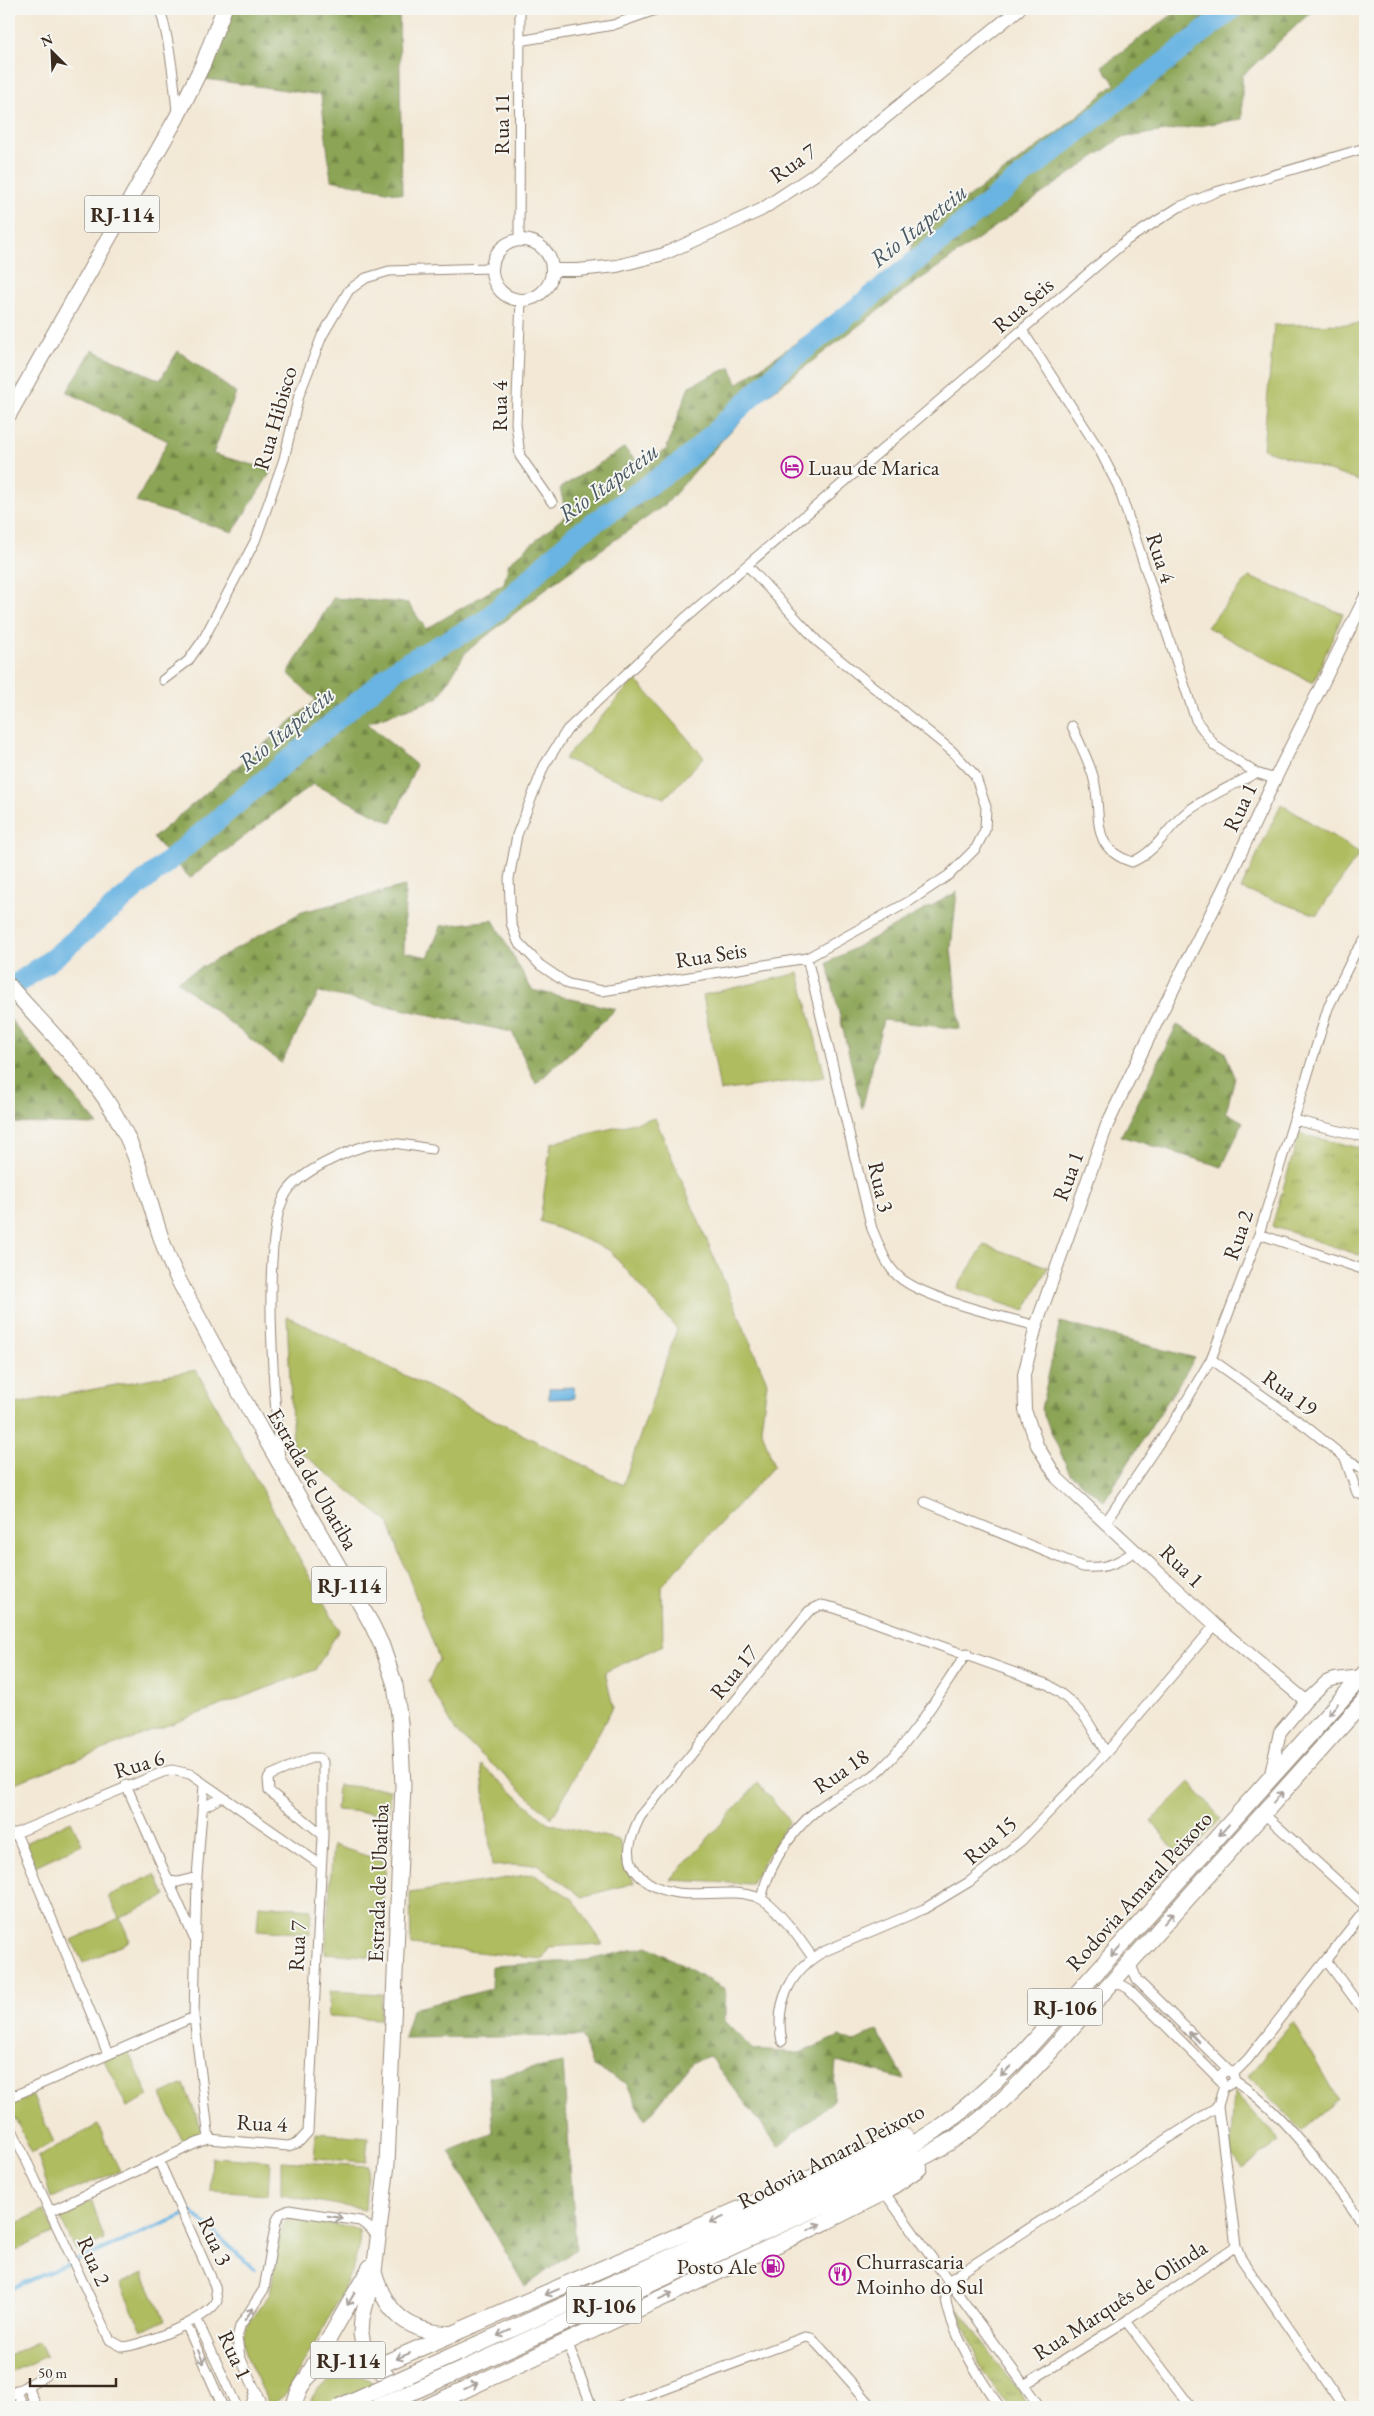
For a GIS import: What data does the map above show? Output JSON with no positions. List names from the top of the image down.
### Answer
{
  "streets": {
    "highway": ["Rodovia Amaral Peixoto", "RJ-106"],
    "main road": ["RJ-114", "Estrada de Ubatiba"],
    "street": [
      "Rua 11",
      "Rua 7",
      "Rua Seis",
      "Rua 4",
      "Rua Hibisco",
      "Rua 1",
      "Rua 3",
      "Rua 2",
      "Rua 19",
      "Rua 17",
      "Rua 6",
      "Rua 18",
      "Rua 15",
      "Rua Marquês de Olinda"
    ]
  },
  "crossings": [
    ["Rua 11", "Rua 7"],
    ["Rua 11", "Rua 4"],
    ["Rua 11", "Rua Hibisco"],
    ["Rua 7", "Rua 4"],
    ["Rua 7", "Rua Hibisco"],
    ["Rua 7", "Rua 6"],
    ["RJ-114", "Estrada de Ubatiba"],
    ["Rua Seis", "Rua 4"],
    ["Rua Seis", "Rua 3"],
    ["Rua 4", "Rua Hibisco"],
    ["Rua 4", "Rua 1"],
    ["Rua 1", "Rua 3"],
    ["Rua 1", "Rua 2"],
    ["Rua 1", "Rua 15"],
    ["Rua 3", "Rua 2"],
    ["Rua 2", "Rua 19"],
    ["Rua 17", "Rua 18"],
    ["Rua 17", "Rua 15"]
  ],
  "water": ["Rio Itapeteiu"],
  "places": {
    "hotel": ["Luau de Marica"],
    "fuel station": ["Posto Ale"],
    "restaurant": ["Churrascaria Moinho do Sul"]
  },
  "scale_bar": "50 m",
  "north": "top left"
}
